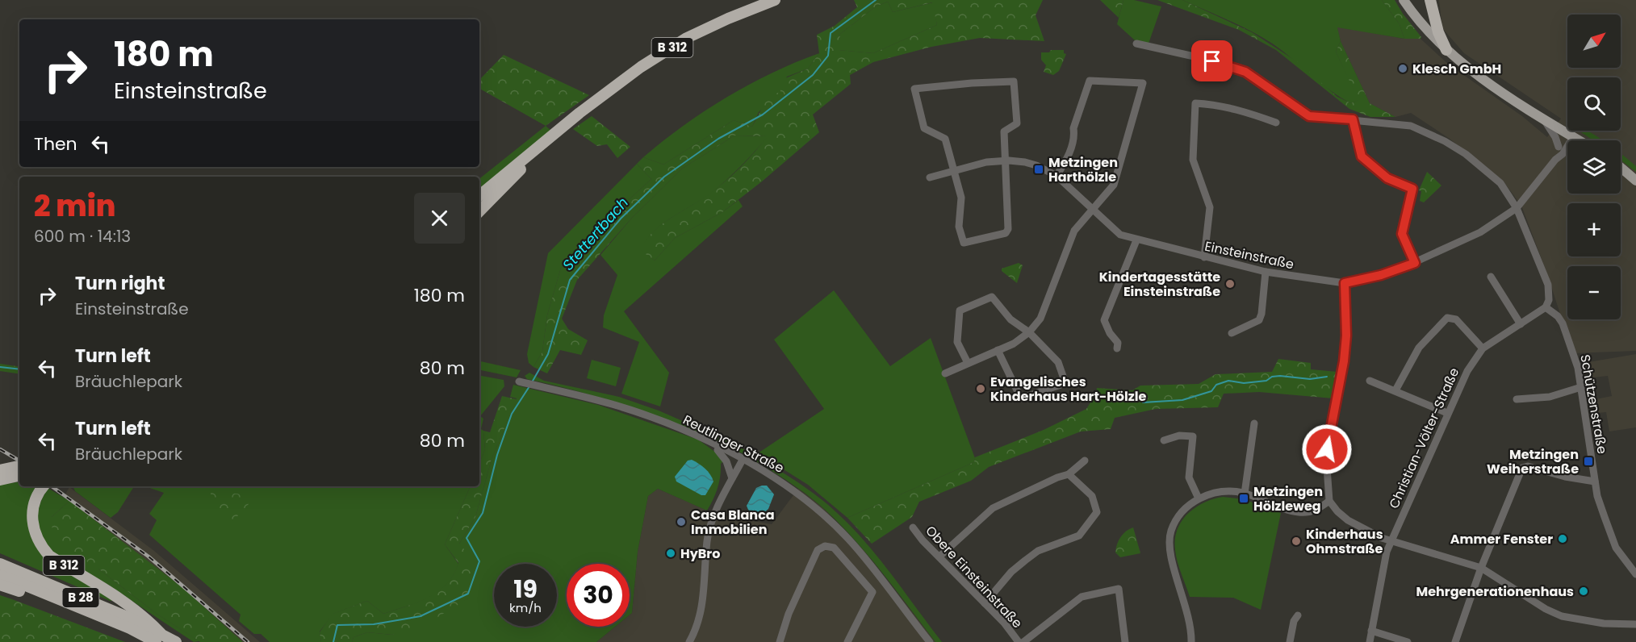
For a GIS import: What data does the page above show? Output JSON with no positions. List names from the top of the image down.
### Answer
{
  "streets": {
    "highway": ["B 312", "B 28"],
    "street": [
      "Einsteinstraße",
      "Schützenstraße",
      "Christian-Völter-Straße",
      "Reutlinger Straße",
      "Obere Einsteinstraße"
    ]
  },
  "crossings": [
    ["B 312", "B 28"],
    ["Schützenstraße", "Christian-Völter-Straße"]
  ],
  "water": ["Stettertbach"],
  "places": {
    "other": [
      "Klesch GmbH",
      "Kindertagesstätte Einsteinstraße",
      "Evangelisches Kinderhaus Hart-Hölzle",
      "Casa Blanca Immobilien",
      "Ammer Fenster",
      "Kinderhaus Ohmstraße",
      "HyBro",
      "Mehrgenerationenhaus"
    ],
    "transit": ["Metzingen Harthölzle", "Metzingen Weiherstraße", "Metzingen Hölzleweg"]
  },
  "north": "top right",
  "page": {
    "map_buttons": ["+", "−"],
    "turn": ["180 m", "Einsteinstraße"],
    "then": "Then",
    "heading": ["2 min", "600 m · 14:13"],
    "list": [
      {
        "name": "Turn right",
        "note": "Einsteinstraße",
        "value": "180 m"
      },
      {
        "name": "Turn left",
        "note": "Bräuchlepark",
        "value": "80 m"
      },
      {
        "name": "Turn left",
        "note": "Bräuchlepark",
        "value": "80 m"
      }
    ],
    "speed": "19 km/h",
    "limit": "30"
  }
}
